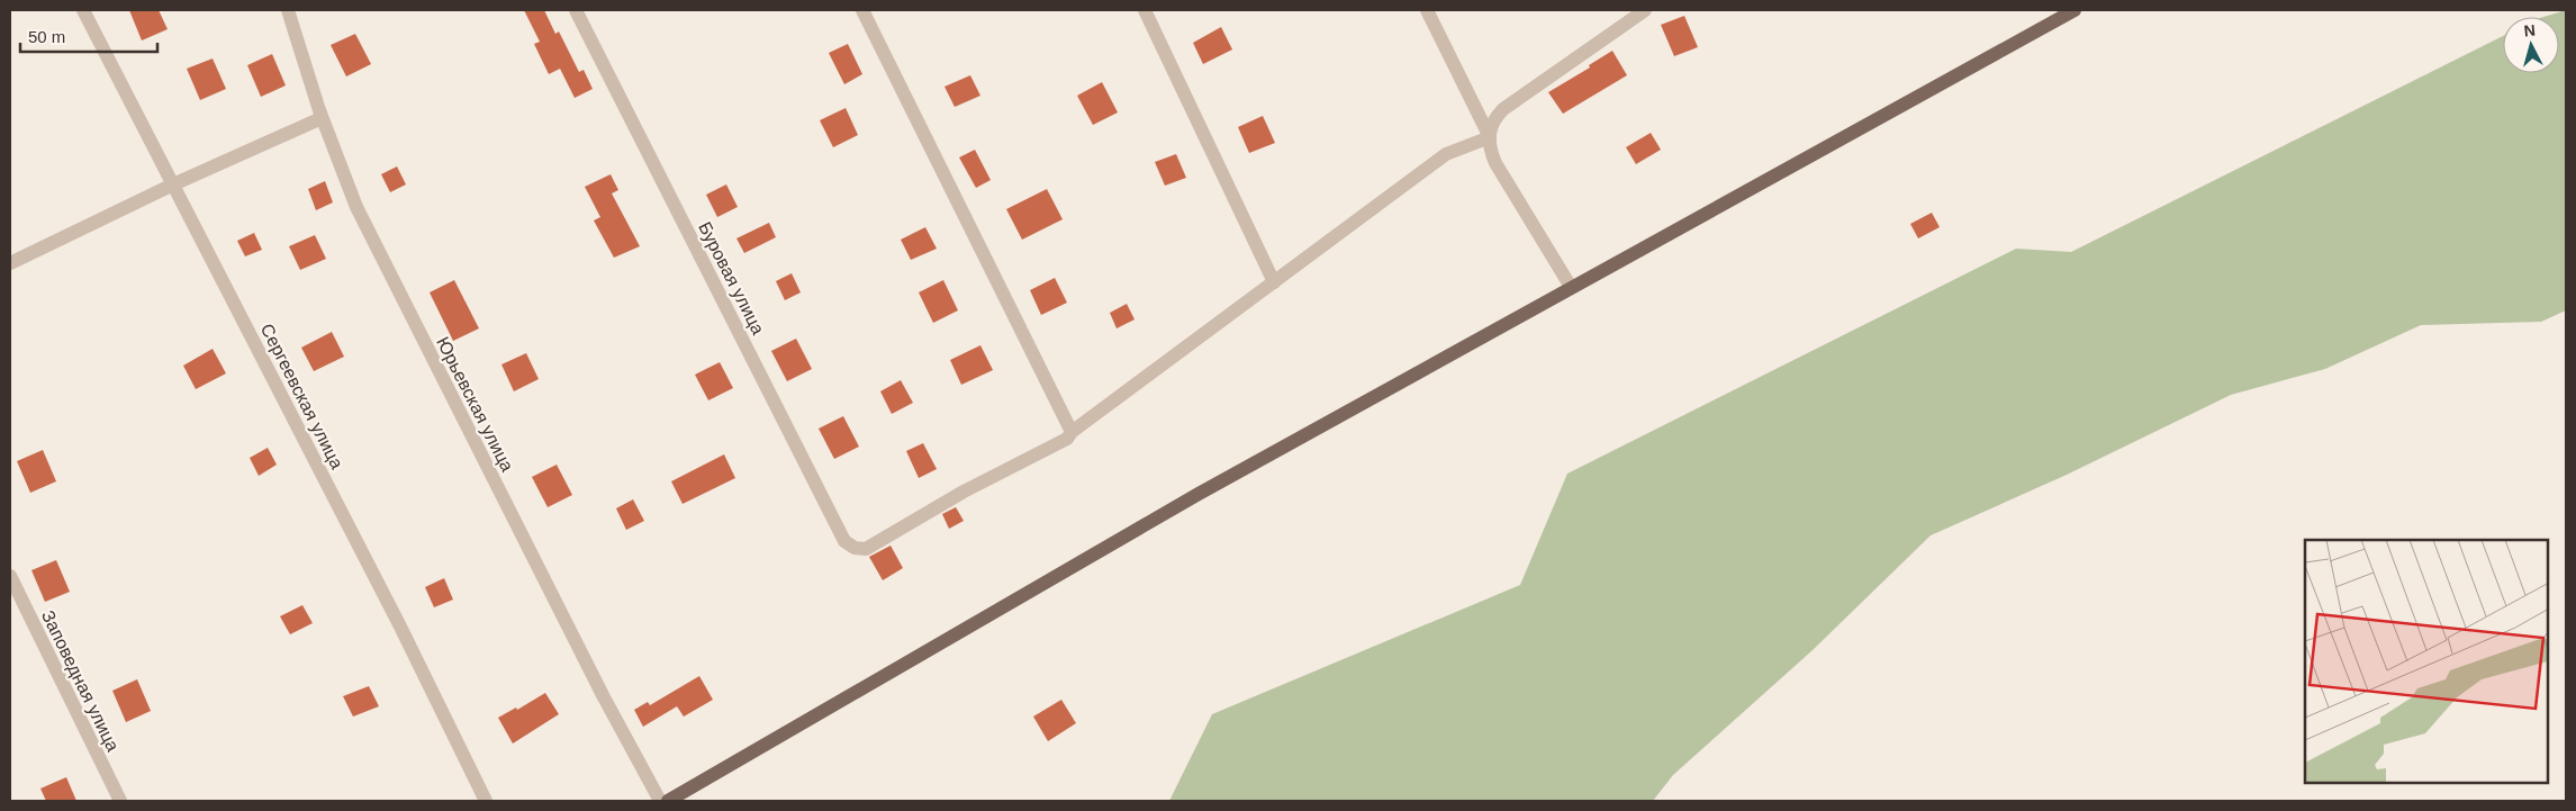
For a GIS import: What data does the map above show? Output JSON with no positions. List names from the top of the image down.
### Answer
{
  "streets": {
    "street": [
      "Буровая улица",
      "Сергеевская улица",
      "Юрьевская улица",
      "Заповедная улица"
    ]
  },
  "scale_bar": "50 m",
  "north": "top"
}
